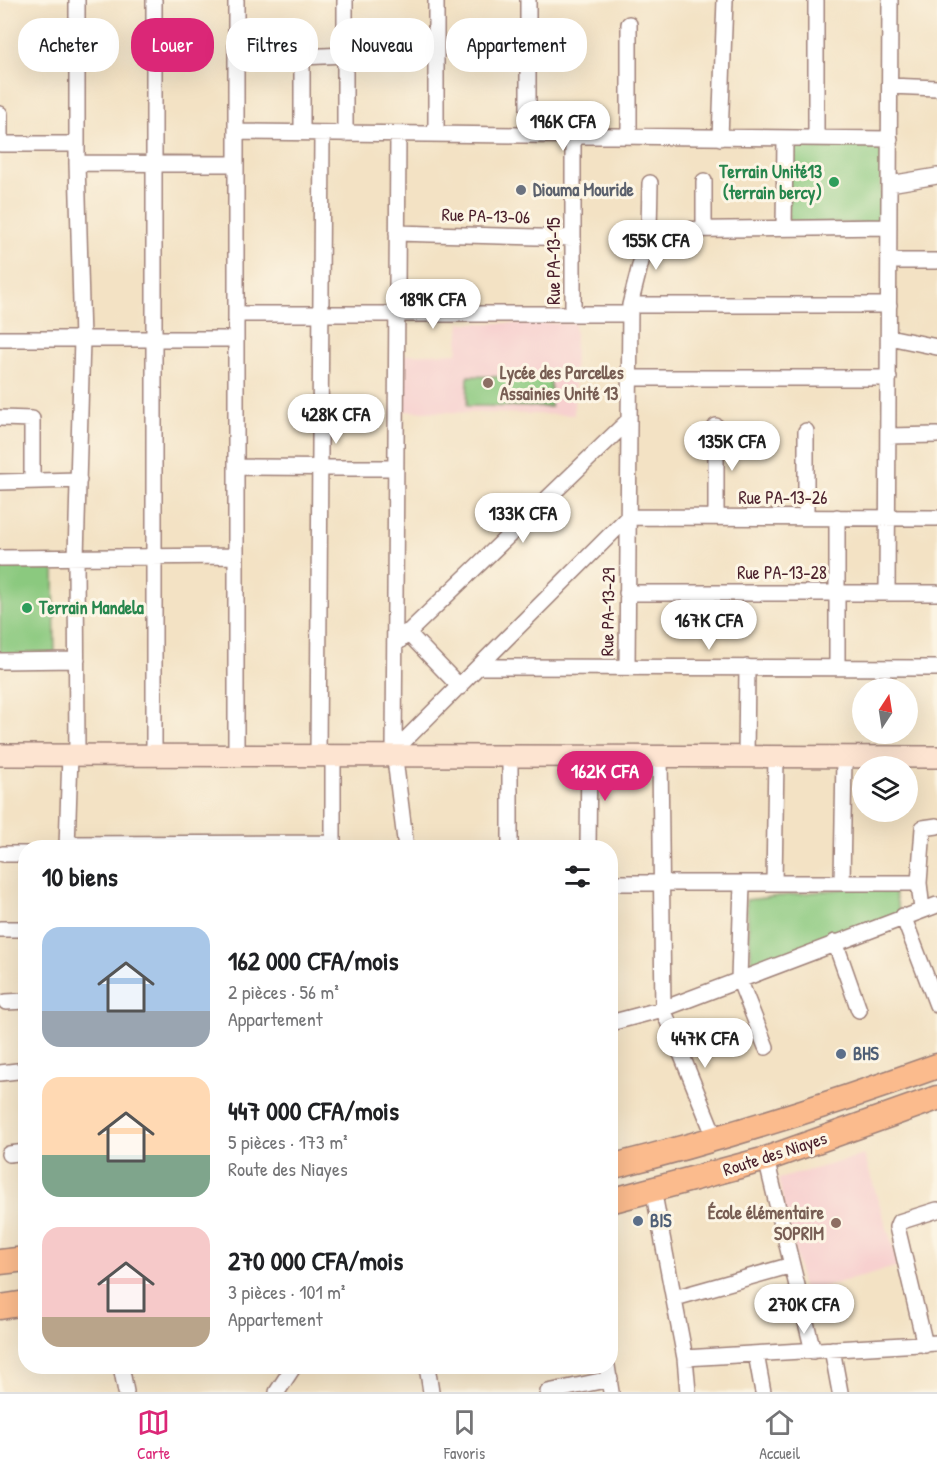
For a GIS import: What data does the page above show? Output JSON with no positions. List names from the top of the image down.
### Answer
{
  "streets": {
    "main road": ["Route des Niayes"],
    "street": [
      "Rue PA-13-06",
      "Rue PA-13-15",
      "Rue PA-13-26",
      "Rue PA-13-28",
      "Rue PA-13-29"
    ]
  },
  "crossings": [
    ["Rue PA-13-06", "Rue PA-13-15"],
    ["Rue PA-13-26", "Rue PA-13-29"],
    ["Rue PA-13-28", "Rue PA-13-29"]
  ],
  "places": [
    "Terrain Unité13 (terrain bercy)",
    "Diouma Mouride",
    "Lycée des Parcelles Assainies Unité 13",
    "Terrain Mandela",
    "BHS",
    "BIS",
    "École élémentaire SOPRIM"
  ],
  "north": "top",
  "page": {
    "chip": [
      "Acheter",
      "Louer",
      "Filtres",
      "Nouveau",
      "Appartement"
    ],
    "price": [
      "196K CFA",
      "155K CFA",
      "189K CFA",
      "428K CFA",
      "135K CFA",
      "133K CFA",
      "167K CFA",
      "162K CFA",
      "447K CFA",
      "270K CFA"
    ],
    "heading": "10 biens",
    "list": [
      {
        "name": "162 000 CFA/mois",
        "note": "2 pièces · 56 m² · Appartement"
      },
      {
        "name": "447 000 CFA/mois",
        "note": "5 pièces · 173 m² · Route des Niayes"
      },
      {
        "name": "270 000 CFA/mois",
        "note": "3 pièces · 101 m² · Appartement"
      }
    ],
    "tabs": ["Carte", "Favoris", "Accueil"]
  }
}
